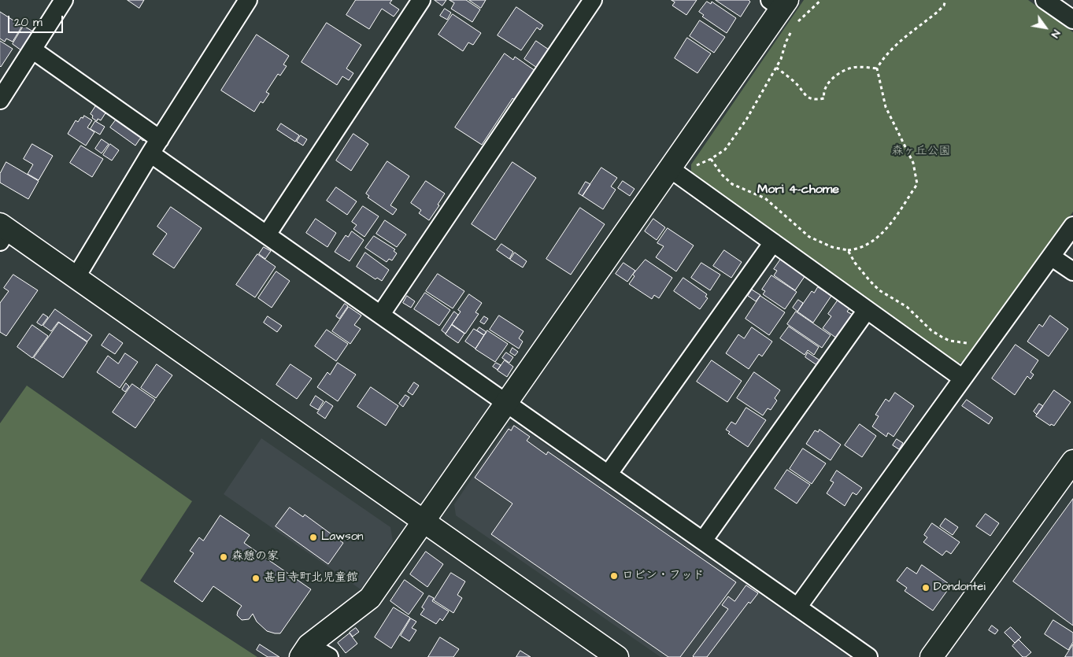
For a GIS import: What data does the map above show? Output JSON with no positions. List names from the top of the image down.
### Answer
{
  "districts": ["Mori 4-chome"],
  "parks": ["森ヶ丘公園"],
  "places": [
    "Lawson",
    "森憩の家",
    "ロビン・フッド",
    "甚目寺町北児童館",
    "Dondontei"
  ],
  "scale_bar": "20 m",
  "north": "bottom right"
}
